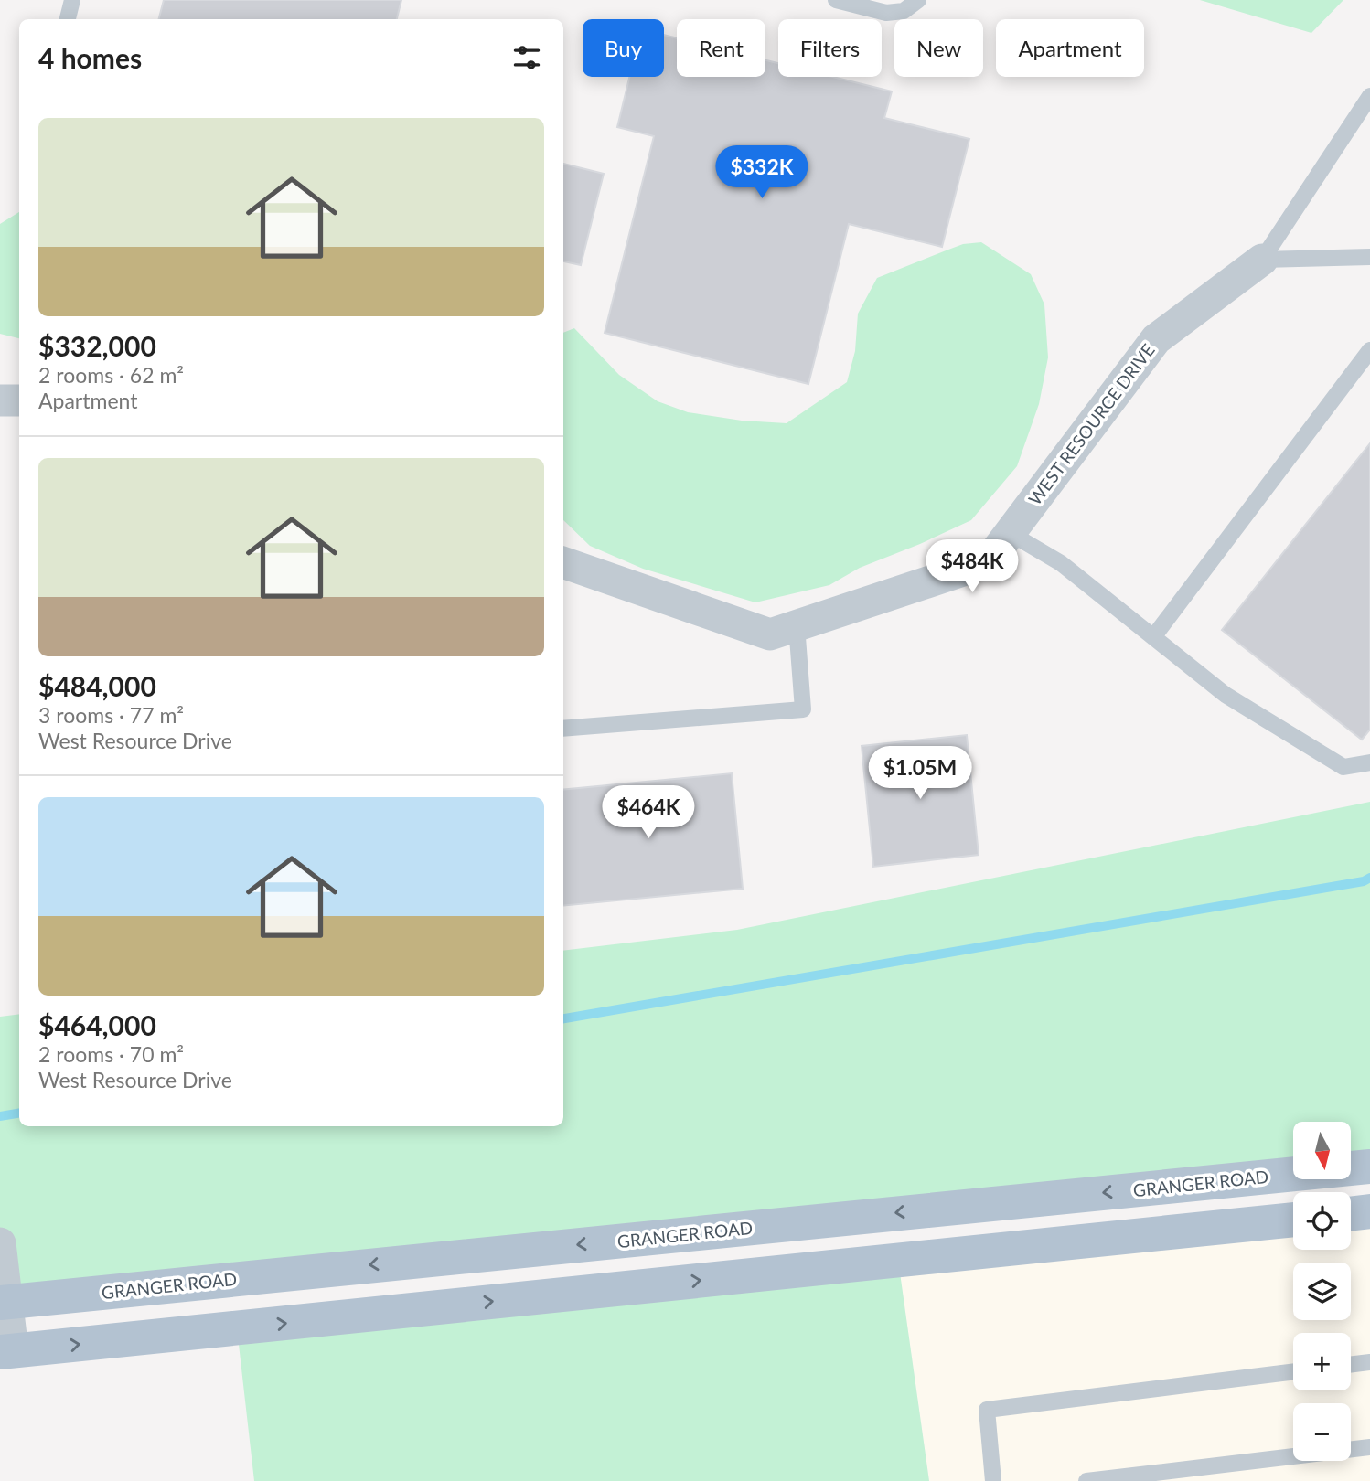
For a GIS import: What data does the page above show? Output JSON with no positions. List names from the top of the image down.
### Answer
{
  "streets": {
    "main road": ["GRANGER ROAD"],
    "street": ["WEST RESOURCE DRIVE"]
  },
  "north": "bottom",
  "page": {
    "chip": [
      "Buy",
      "Rent",
      "Filters",
      "New",
      "Apartment"
    ],
    "heading": "4 homes",
    "list": [
      {
        "name": "$332,000",
        "note": "2 rooms · 62 m² · Apartment"
      },
      {
        "name": "$484,000",
        "note": "3 rooms · 77 m² · West Resource Drive"
      },
      {
        "name": "$464,000",
        "note": "2 rooms · 70 m² · West Resource Drive"
      }
    ],
    "price": [
      "$332K",
      "$484K",
      "$1.05M",
      "$464K"
    ],
    "map_buttons": ["+", "−"]
  }
}
